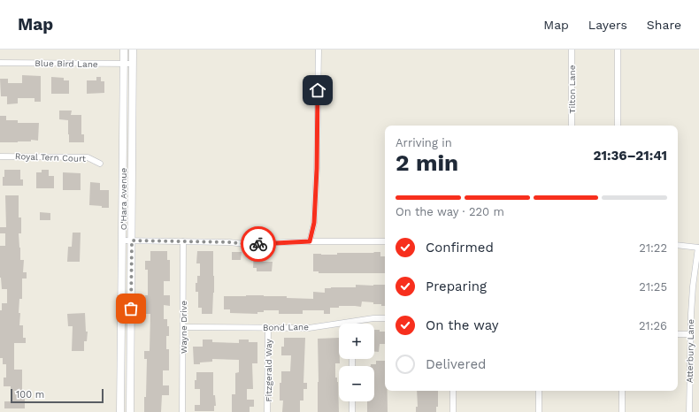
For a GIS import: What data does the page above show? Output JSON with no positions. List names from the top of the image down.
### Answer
{
  "streets": {
    "street": [
      "Blue Bird Lane",
      "Tilton Lane",
      "Royal Tern Court",
      "O'Hara Avenue",
      "Wayne Drive",
      "Bond Lane",
      "Atterbury Lane",
      "Fitzgerald Way"
    ]
  },
  "crossings": [
    ["Blue Bird Lane", "O'Hara Avenue"],
    ["Wayne Drive", "Bond Lane"],
    ["Bond Lane", "Fitzgerald Way"]
  ],
  "scale_bar": "100 m",
  "page": {
    "header": "Map",
    "nav": ["Map", "Layers", "Share"],
    "heading": ["2 min", "Arriving in", "21:36–21:41"],
    "bar": "On the way · 220 m",
    "list": [
      ["Confirmed", "21:22"],
      ["Preparing", "21:25"],
      ["On the way", "21:26"],
      "Delivered"
    ],
    "map_buttons": ["+", "−"],
    "scale": "100 m"
  }
}
